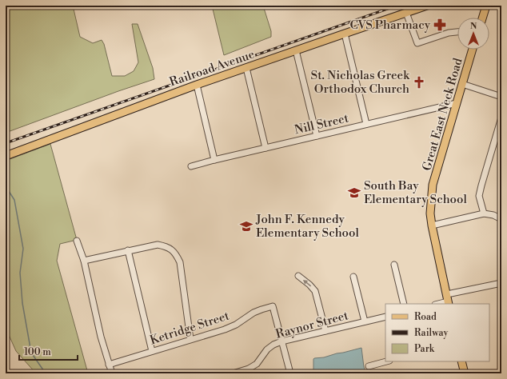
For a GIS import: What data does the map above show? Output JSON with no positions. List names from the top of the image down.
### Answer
{
  "streets": {
    "main road": ["Railroad Avenue", "Great East Neck Road"],
    "street": ["Nill Street", "Raynor Street", "Ketridge Street"]
  },
  "crossings": [
    ["Great East Neck Road", "Nill Street"],
    ["Raynor Street", "Ketridge Street"]
  ],
  "places": {
    "pharmacy": ["CVS Pharmacy"],
    "church": ["St. Nicholas Greek Orthodox Church"],
    "school or university": ["South Bay Elementary School", "John F. Kennedy Elementary School"]
  },
  "legend": ["Road", "Railway", "Park"],
  "scale_bar": "100 m",
  "north": "top"
}
